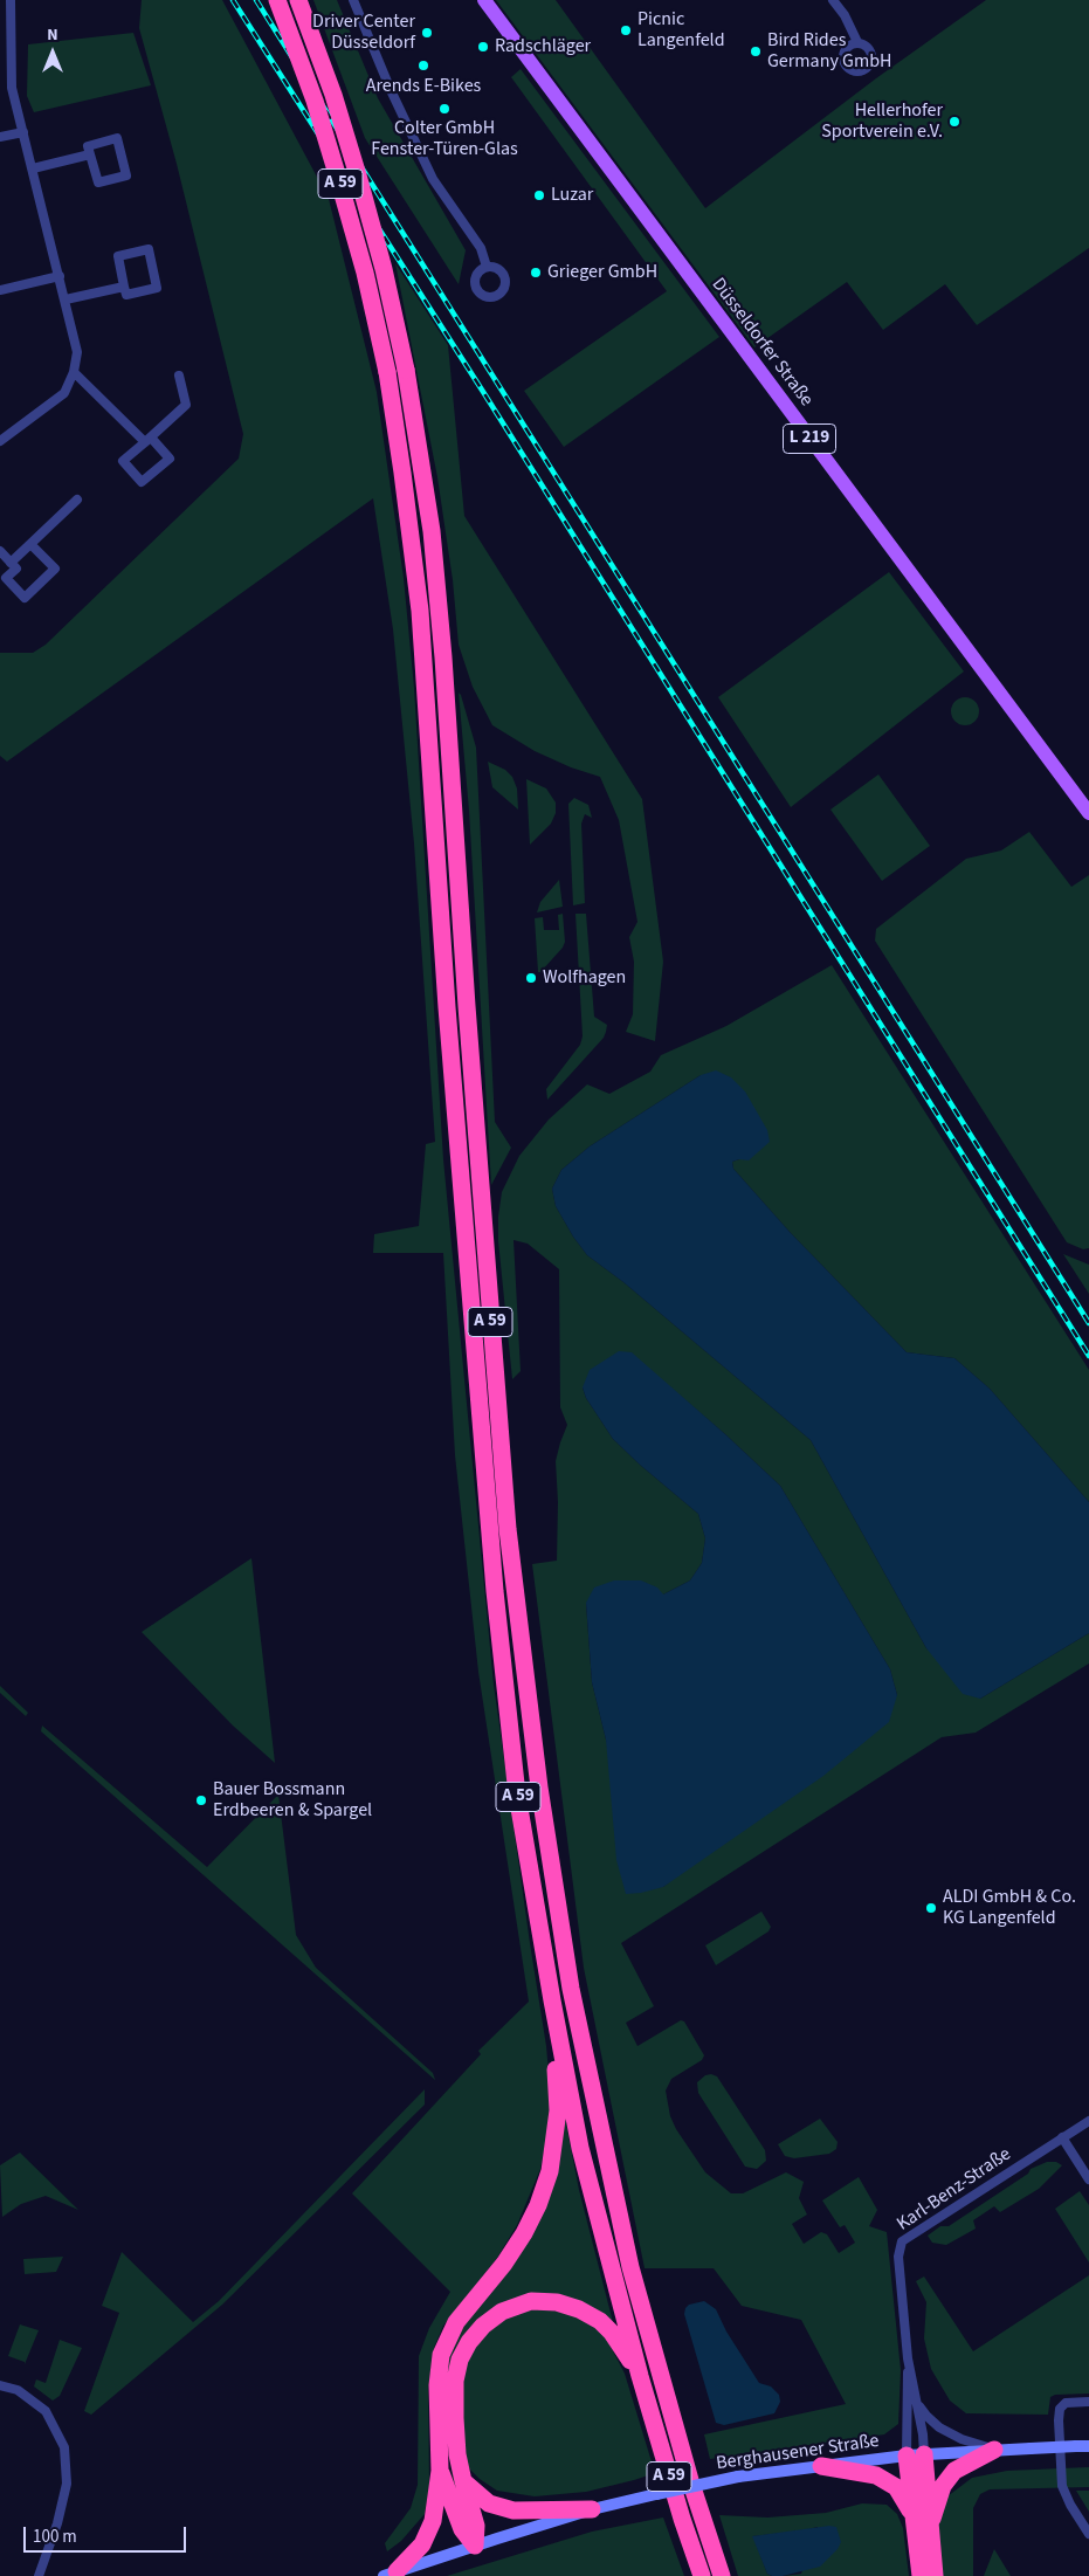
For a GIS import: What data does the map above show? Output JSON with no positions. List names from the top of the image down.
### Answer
{
  "streets": {
    "highway": ["A 59"],
    "main road": ["Düsseldorfer Straße", "L 219", "Berghausener Straße"],
    "street": ["Karl-Benz-Straße"]
  },
  "crossings": [
    ["Karl-Benz-Straße", "Berghausener Straße"]
  ],
  "places": [
    "Picnic Langenfeld",
    "Driver Center Düsseldorf",
    "Radschläger",
    "Bird Rides Germany GmbH",
    "Arends E-Bikes",
    "Colter GmbH Fenster-Türen-Glas",
    "Hellerhofer Sportverein e.V.",
    "Luzar",
    "Grieger GmbH",
    "Wolfhagen",
    "Bauer Bossmann Erdbeeren & Spargel",
    "ALDI GmbH & Co. KG Langenfeld"
  ],
  "scale_bar": "100 m",
  "north": "top"
}
